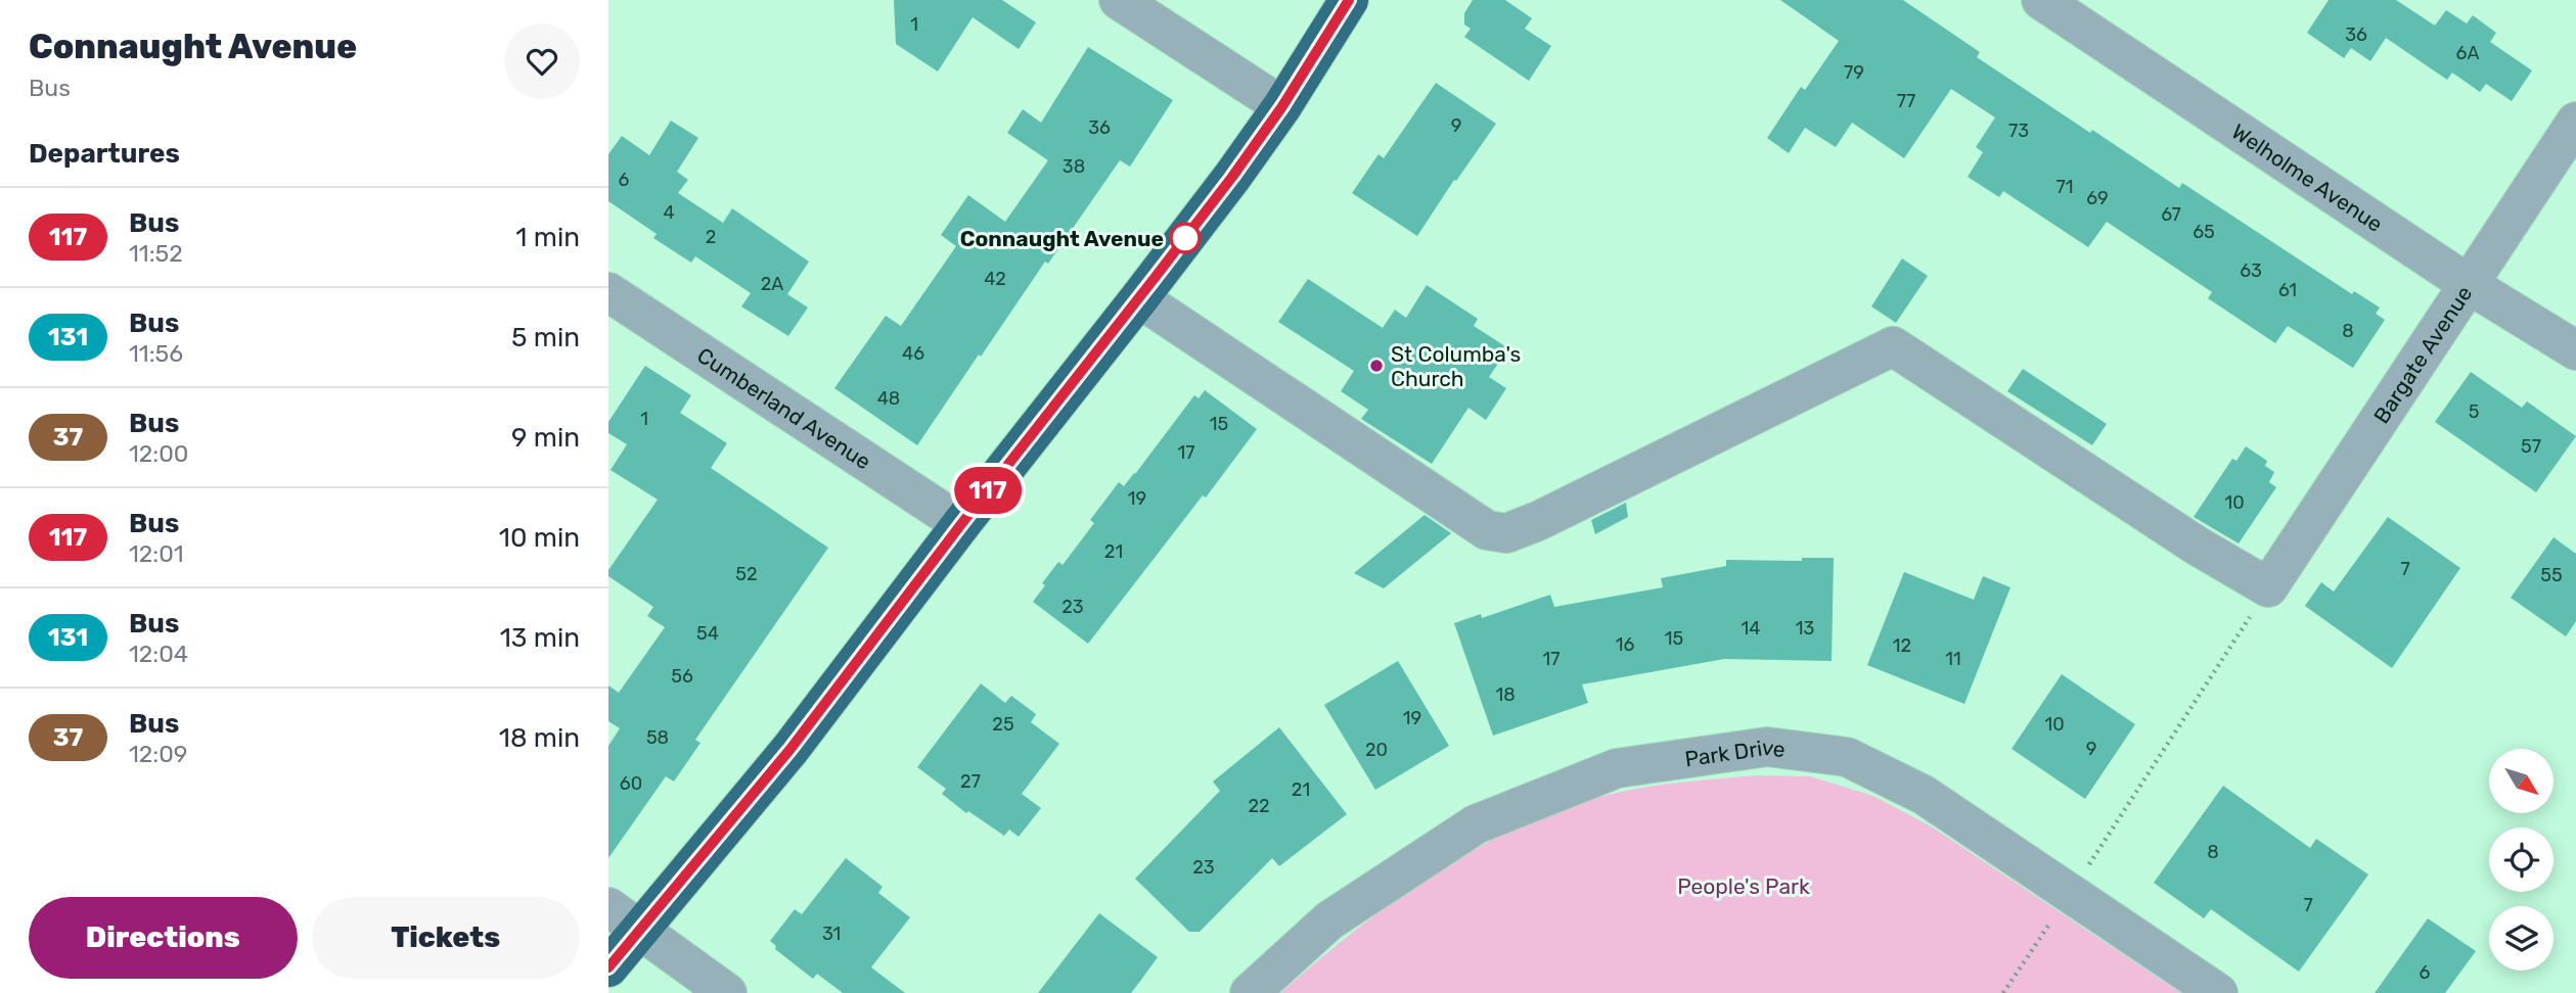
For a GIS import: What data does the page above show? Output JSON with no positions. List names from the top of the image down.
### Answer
{
  "streets": {
    "street": [
      "Welholme Avenue",
      "Bargate Avenue",
      "Cumberland Avenue",
      "Park Drive"
    ]
  },
  "crossings": [
    ["Welholme Avenue", "Bargate Avenue"]
  ],
  "parks": ["People's Park"],
  "places": ["Connaught Avenue", "St Columba's Church"],
  "lines": ["bus line 117"],
  "house_numbers": [
    "1",
    "36",
    "6A",
    "79",
    "77",
    "9",
    "36",
    "73",
    "38",
    "6",
    "71",
    "69",
    "4",
    "67",
    "65",
    "2",
    "63",
    "42",
    "2A",
    "61",
    "8",
    "46",
    "48",
    "5",
    "1",
    "15",
    "57",
    "17",
    "19",
    "10",
    "21",
    "7",
    "52",
    "55",
    "23",
    "14",
    "13",
    "54",
    "15",
    "16",
    "12",
    "17",
    "11",
    "56",
    "18",
    "19",
    "25",
    "10",
    "58",
    "9",
    "20",
    "27",
    "60",
    "21",
    "22",
    "8",
    "23",
    "7",
    "31",
    "6"
  ],
  "north": "bottom right",
  "page": {
    "heading": [
      ["Connaught Avenue", "Bus"],
      "Departures"
    ],
    "on_map": "117",
    "list": [
      {
        "mark": "117",
        "name": "Bus",
        "note": "11:52",
        "value": "1 min"
      },
      {
        "mark": "131",
        "name": "Bus",
        "note": "11:56",
        "value": "5 min"
      },
      {
        "mark": "37",
        "name": "Bus",
        "note": "12:00",
        "value": "9 min"
      },
      {
        "mark": "117",
        "name": "Bus",
        "note": "12:01",
        "value": "10 min"
      },
      {
        "mark": "131",
        "name": "Bus",
        "note": "12:04",
        "value": "13 min"
      },
      {
        "mark": "37",
        "name": "Bus",
        "note": "12:09",
        "value": "18 min"
      }
    ],
    "buttons": ["Directions", "Tickets"]
  }
}
